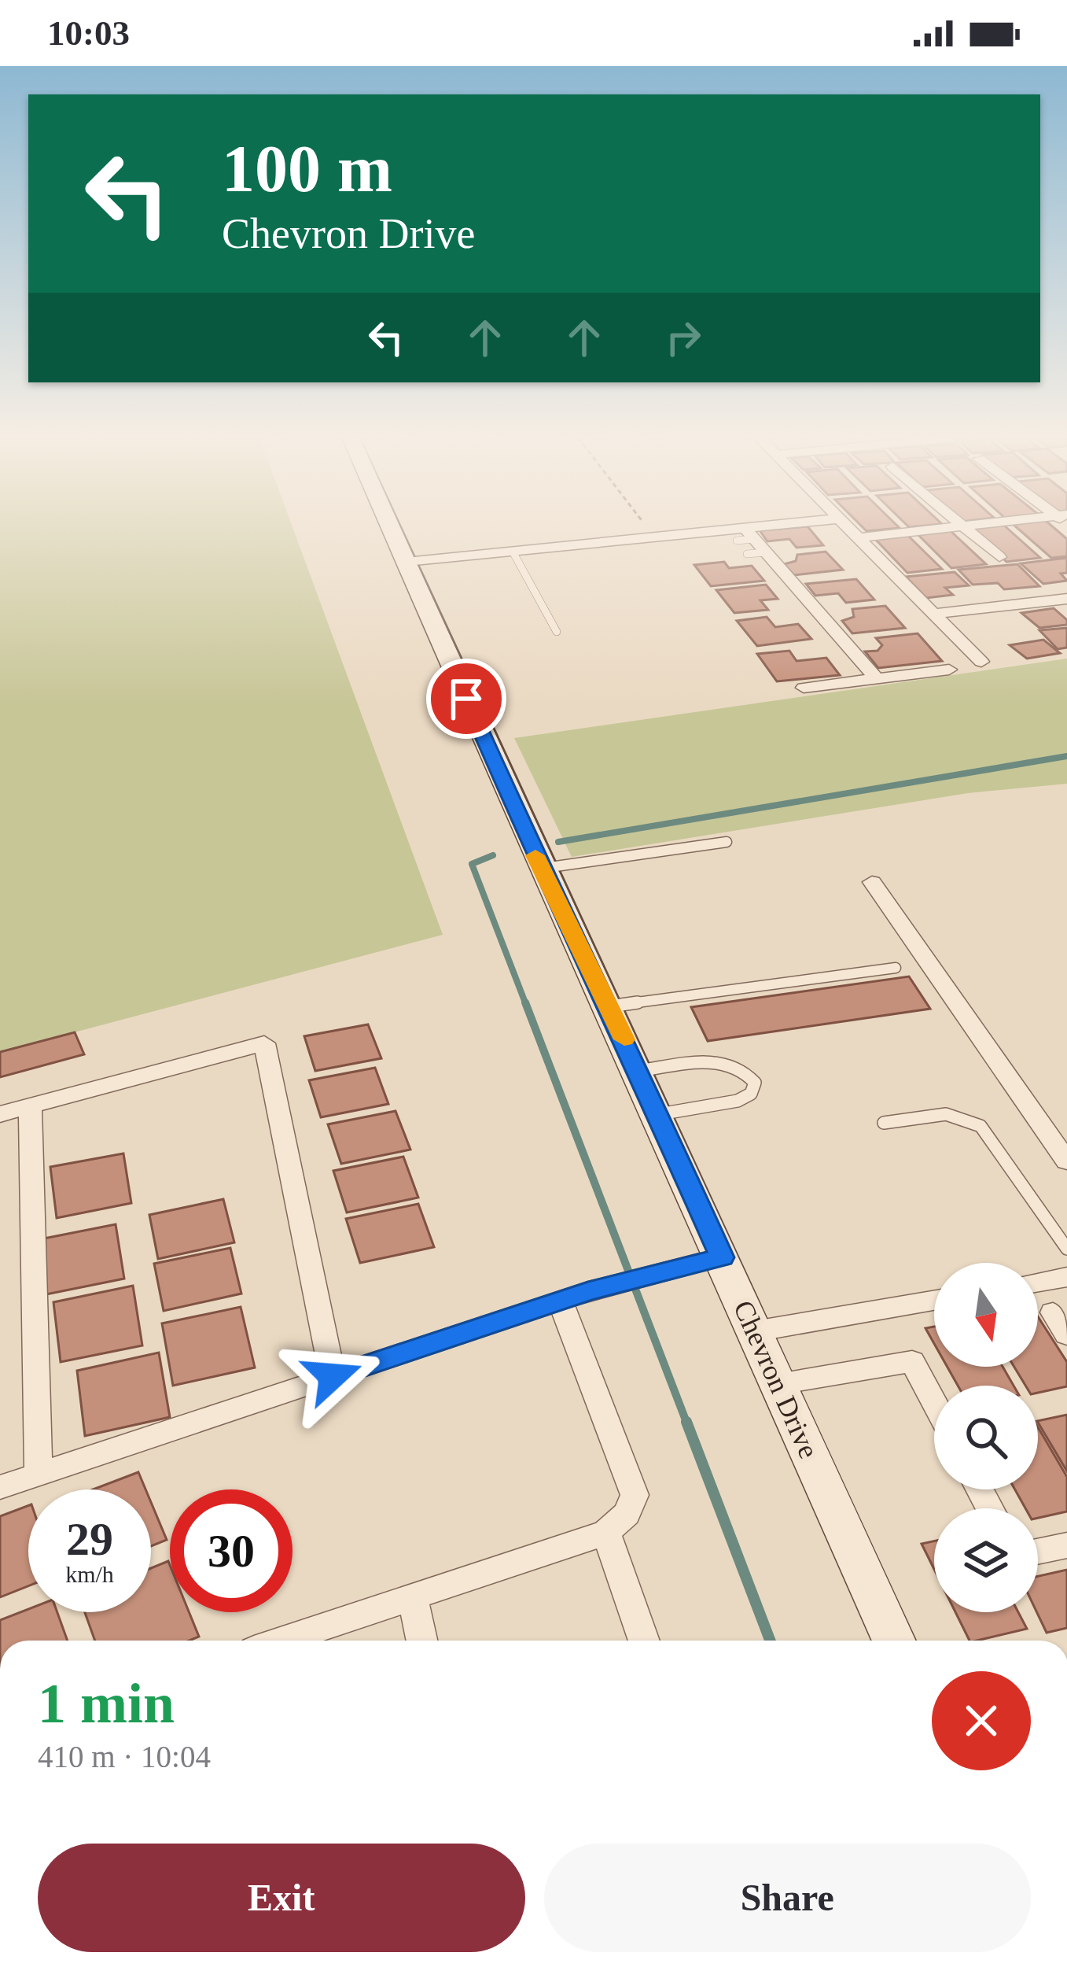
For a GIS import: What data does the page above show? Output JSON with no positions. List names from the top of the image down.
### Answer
{
  "streets": {
    "main road": ["Chevron Drive"]
  },
  "north": "bottom",
  "page": {
    "status": "10:03",
    "turn": ["100 m", "Chevron Drive"],
    "speed": "29 km/h",
    "limit": "30",
    "heading": ["1 min", "410 m · 10:04"],
    "buttons": ["Exit", "Share"]
  }
}
